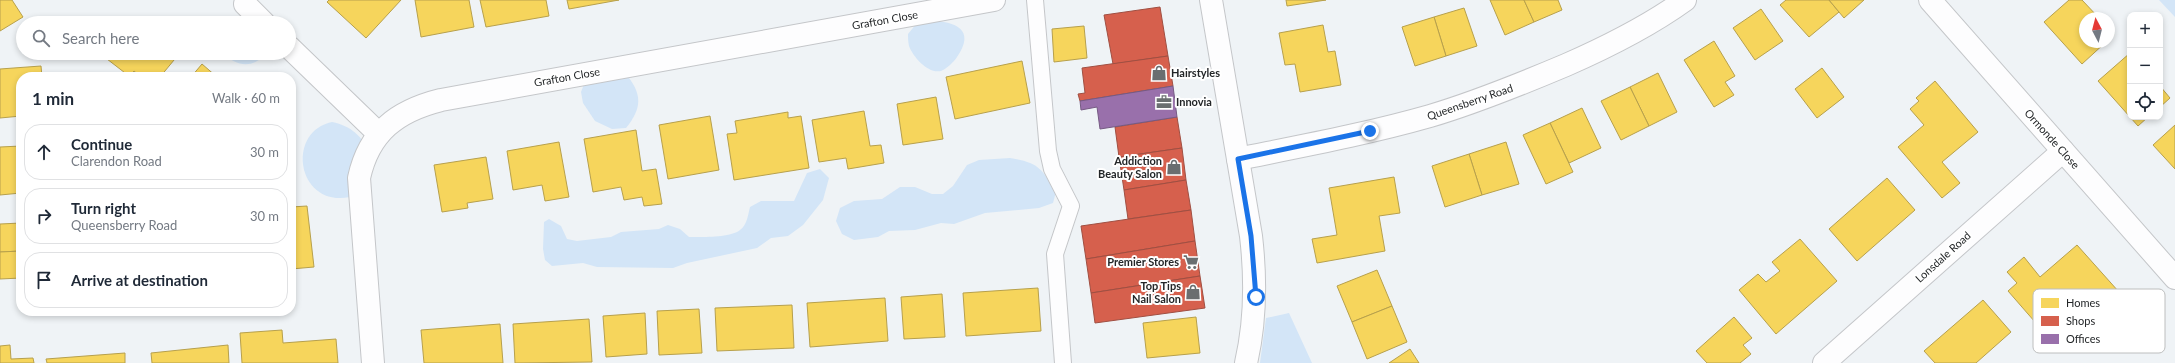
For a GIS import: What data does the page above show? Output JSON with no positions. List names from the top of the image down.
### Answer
{
  "streets": {
    "street": [
      "Grafton Close",
      "Queensberry Road",
      "Ormonde Close",
      "Lonsdale Road"
    ]
  },
  "crossings": [
    ["Ormonde Close", "Lonsdale Road"]
  ],
  "places": {
    "shop": ["Hairstyles", "Addiction Beauty Salon", "Top Tips Nail Salon"],
    "office": ["Innovia"],
    "supermarket": ["Premier Stores"]
  },
  "legend": ["Homes", "Shops", "Offices"],
  "north": "top",
  "page": {
    "map_buttons": ["+", "−"],
    "search": "Search here",
    "heading": ["1 min", "Walk · 60 m"],
    "list": [
      ["Continue", "Clarendon Road", "30 m"],
      ["Turn right", "Queensberry Road", "30 m"],
      "Arrive at destination"
    ]
  }
}
